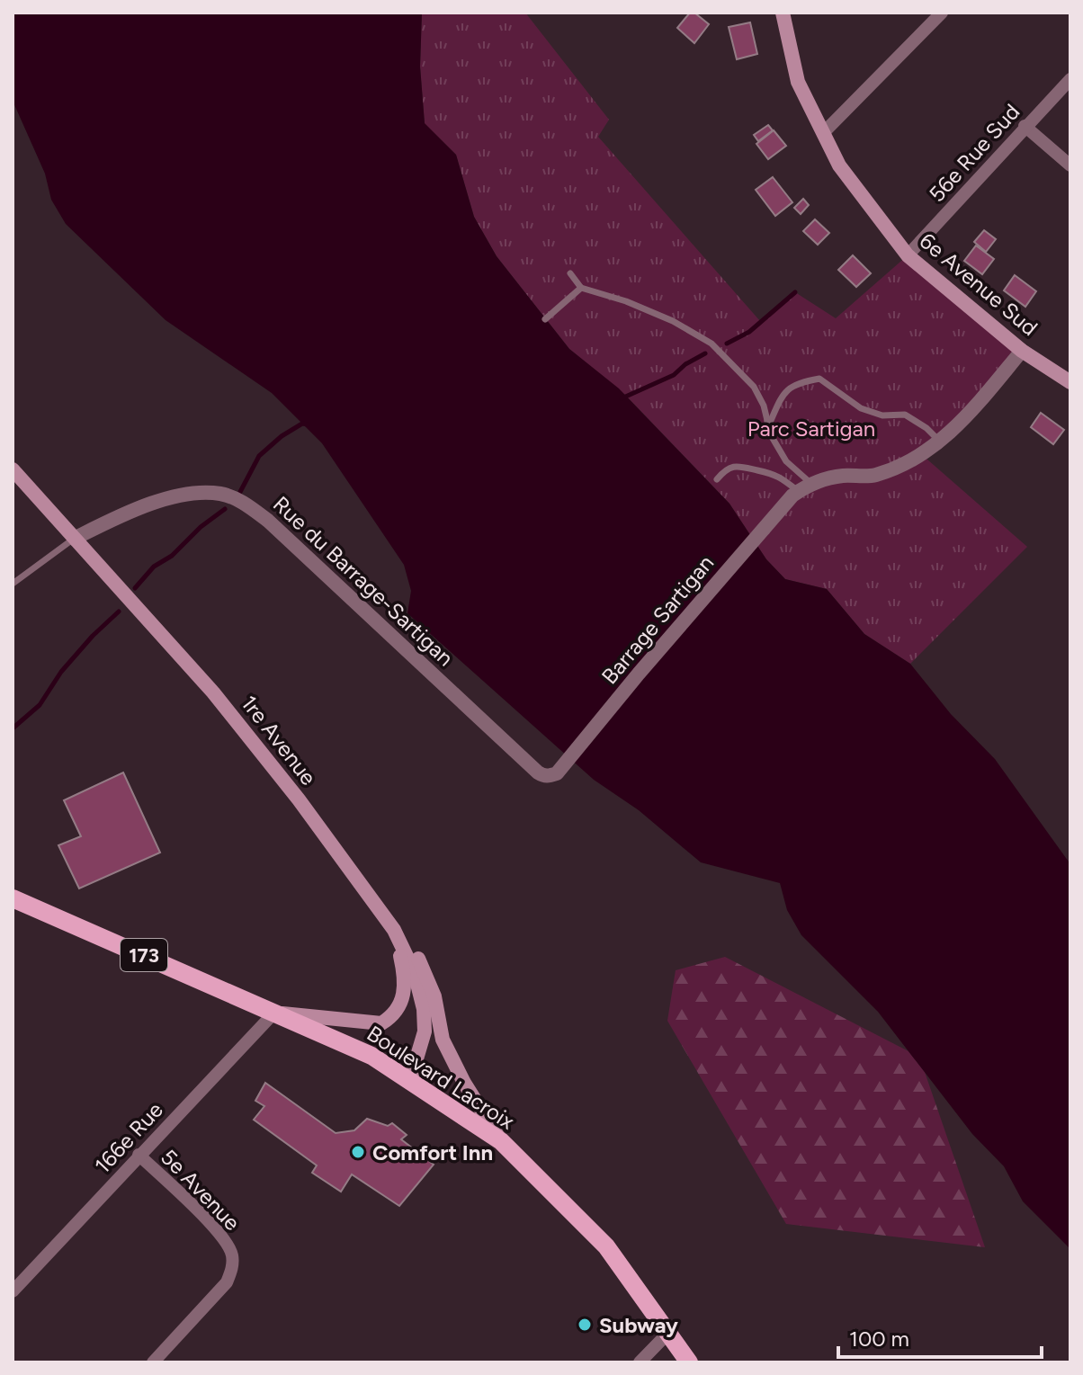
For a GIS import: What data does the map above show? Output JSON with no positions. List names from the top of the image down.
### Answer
{
  "streets": {
    "main road": [
      "6e Avenue Sud",
      "1re Avenue",
      "173",
      "Boulevard Lacroix"
    ],
    "street": [
      "56e Rue Sud",
      "Rue du Barrage-Sartigan",
      "Barrage Sartigan",
      "166e Rue",
      "5e Avenue"
    ]
  },
  "crossings": [
    ["56e Rue Sud", "6e Avenue Sud"],
    ["Rue du Barrage-Sartigan", "Barrage Sartigan"],
    ["Rue du Barrage-Sartigan", "1re Avenue"],
    ["1re Avenue", "Boulevard Lacroix"],
    ["Boulevard Lacroix", "166e Rue"],
    ["166e Rue", "5e Avenue"]
  ],
  "parks": ["Parc Sartigan"],
  "places": ["Comfort Inn", "Subway"],
  "scale_bar": "100 m"
}
